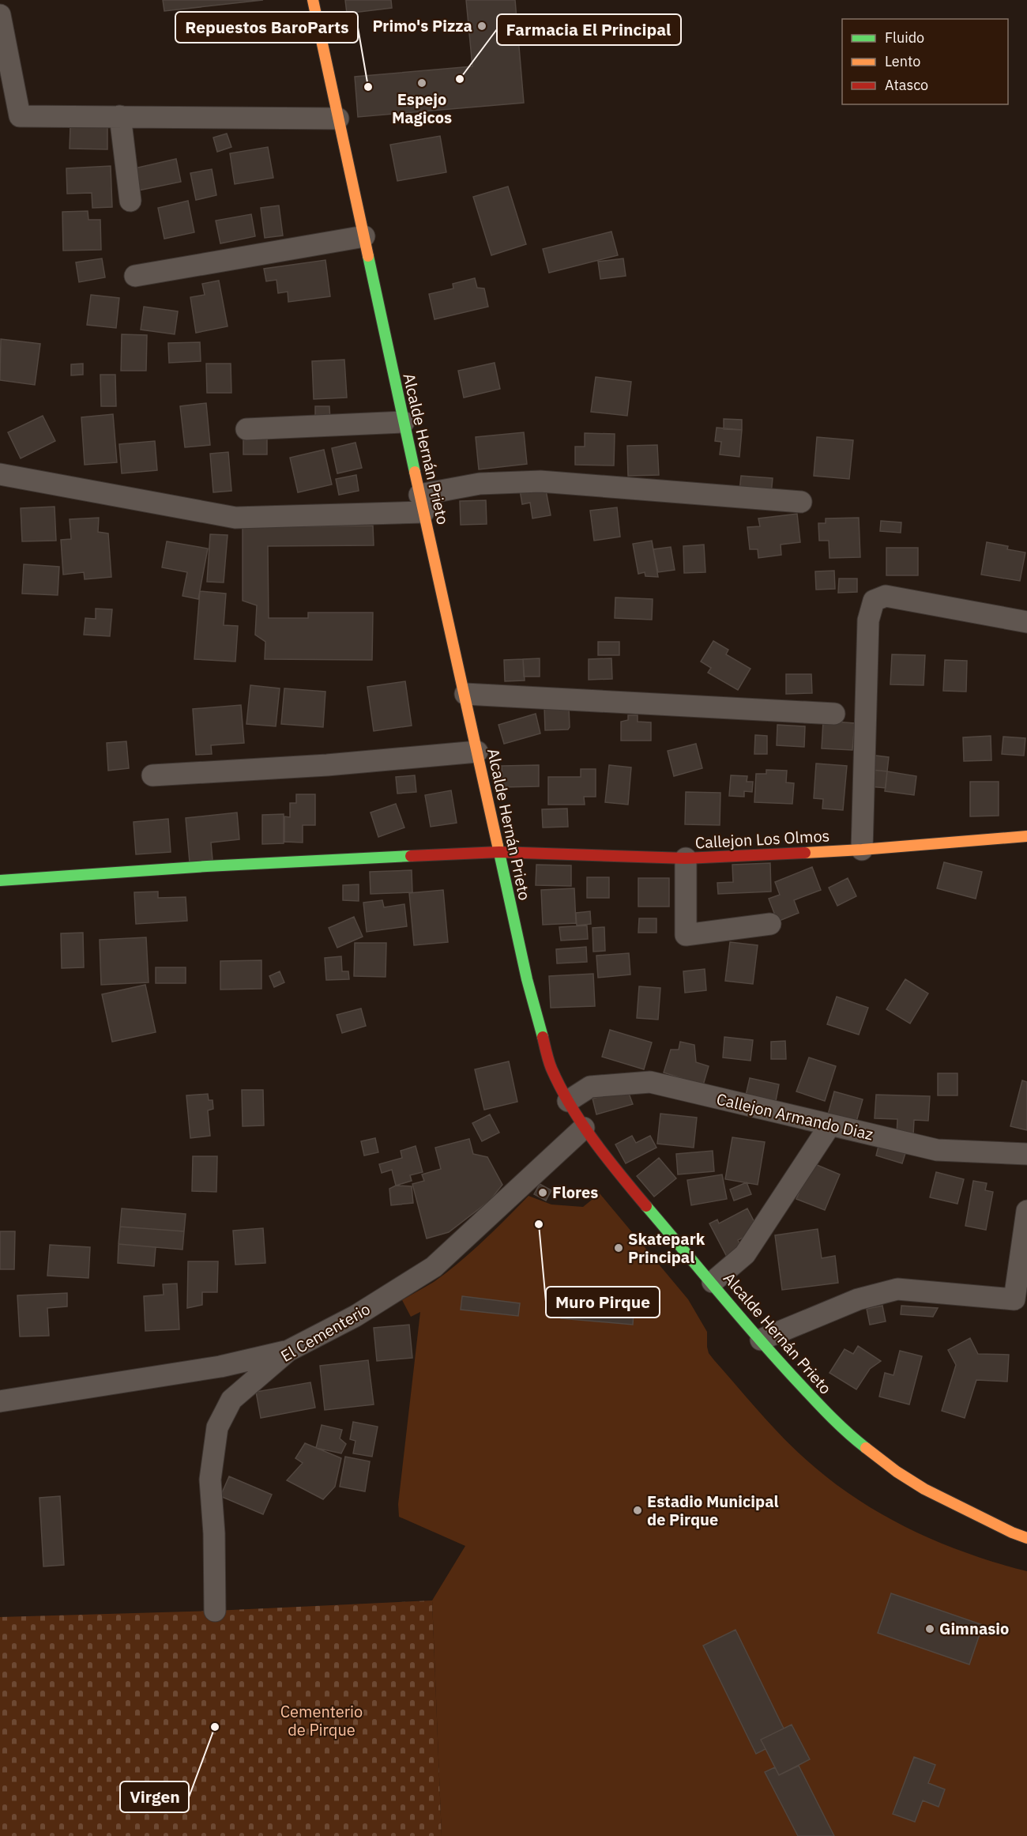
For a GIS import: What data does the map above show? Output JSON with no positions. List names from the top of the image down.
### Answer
{
  "streets": {
    "main road": ["Alcalde Hernán Prieto", "Callejon Los Olmos"],
    "street": ["Callejon Armando Diaz", "El Cementerio"]
  },
  "crossings": [
    ["Alcalde Hernán Prieto", "Callejon Los Olmos"],
    ["Alcalde Hernán Prieto", "Callejon Armando Diaz"],
    ["Alcalde Hernán Prieto", "El Cementerio"]
  ],
  "parks": ["Cementerio de Pirque"],
  "places": [
    "Primo's Pizza",
    "Farmacia El Principal",
    "Espejo Magicos",
    "Repuestos BaroParts",
    "Flores",
    "Muro Pirque",
    "Skatepark Principal",
    "Estadio Municipal de Pirque",
    "Gimnasio",
    "Virgen"
  ],
  "legend": ["Fluido", "Lento", "Atasco"]
}
